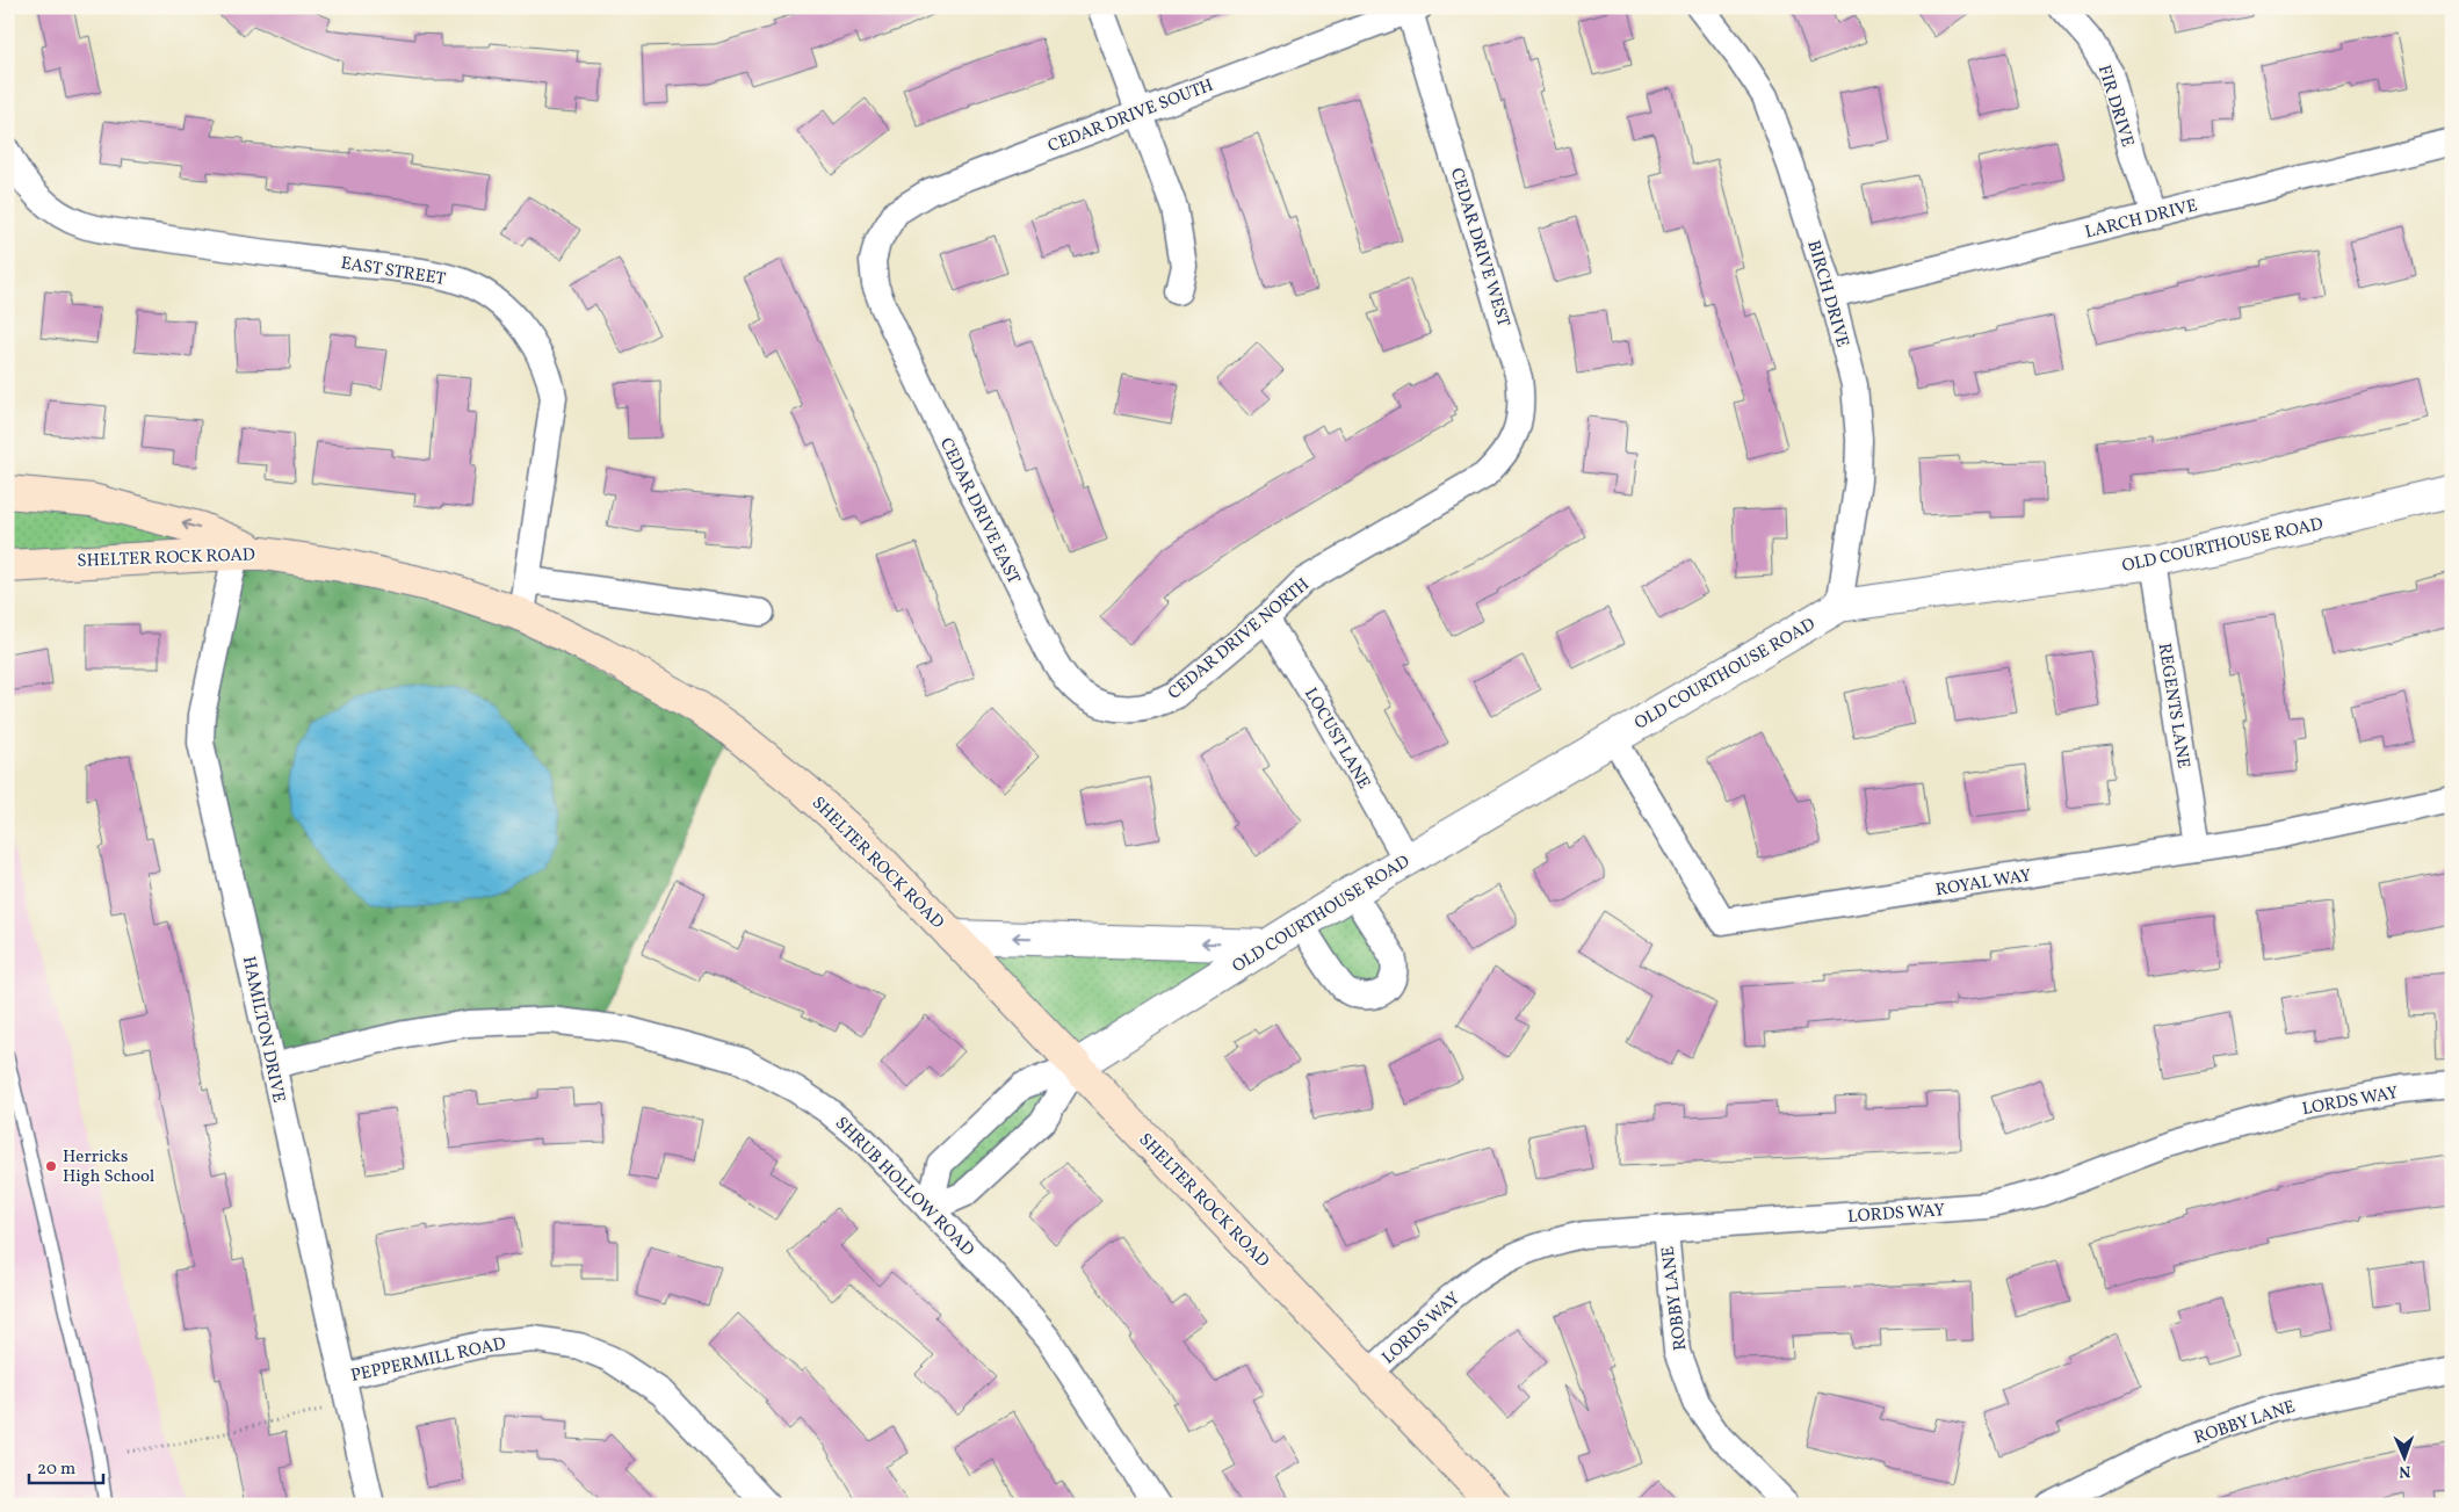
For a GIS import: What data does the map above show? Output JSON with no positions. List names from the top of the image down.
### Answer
{
  "streets": {
    "main road": ["SHELTER ROCK ROAD"],
    "street": [
      "FIR DRIVE",
      "CEDAR DRIVE SOUTH",
      "LARCH DRIVE",
      "CEDAR DRIVE WEST",
      "EAST STREET",
      "BIRCH DRIVE",
      "CEDAR DRIVE EAST",
      "OLD COURTHOUSE ROAD",
      "CEDAR DRIVE NORTH",
      "REGENTS LANE",
      "LOCUST LANE",
      "ROYAL WAY",
      "HAMILTON DRIVE",
      "LORDS WAY",
      "SHRUB HOLLOW ROAD",
      "ROBBY LANE",
      "PEPPERMILL ROAD"
    ]
  },
  "crossings": [
    ["FIR DRIVE", "LARCH DRIVE"],
    ["CEDAR DRIVE SOUTH", "CEDAR DRIVE WEST"],
    ["CEDAR DRIVE SOUTH", "CEDAR DRIVE EAST"],
    ["LARCH DRIVE", "BIRCH DRIVE"],
    ["CEDAR DRIVE WEST", "CEDAR DRIVE NORTH"],
    ["EAST STREET", "SHELTER ROCK ROAD"],
    ["BIRCH DRIVE", "OLD COURTHOUSE ROAD"],
    ["CEDAR DRIVE EAST", "CEDAR DRIVE NORTH"],
    ["OLD COURTHOUSE ROAD", "SHELTER ROCK ROAD"],
    ["OLD COURTHOUSE ROAD", "REGENTS LANE"],
    ["OLD COURTHOUSE ROAD", "LOCUST LANE"],
    ["OLD COURTHOUSE ROAD", "ROYAL WAY"],
    ["SHELTER ROCK ROAD", "HAMILTON DRIVE"],
    ["SHELTER ROCK ROAD", "LORDS WAY"],
    ["CEDAR DRIVE NORTH", "LOCUST LANE"],
    ["REGENTS LANE", "ROYAL WAY"],
    ["HAMILTON DRIVE", "SHRUB HOLLOW ROAD"],
    ["HAMILTON DRIVE", "PEPPERMILL ROAD"],
    ["LORDS WAY", "ROBBY LANE"]
  ],
  "places": ["Herricks High School"],
  "scale_bar": "20 m",
  "north": "bottom"
}
